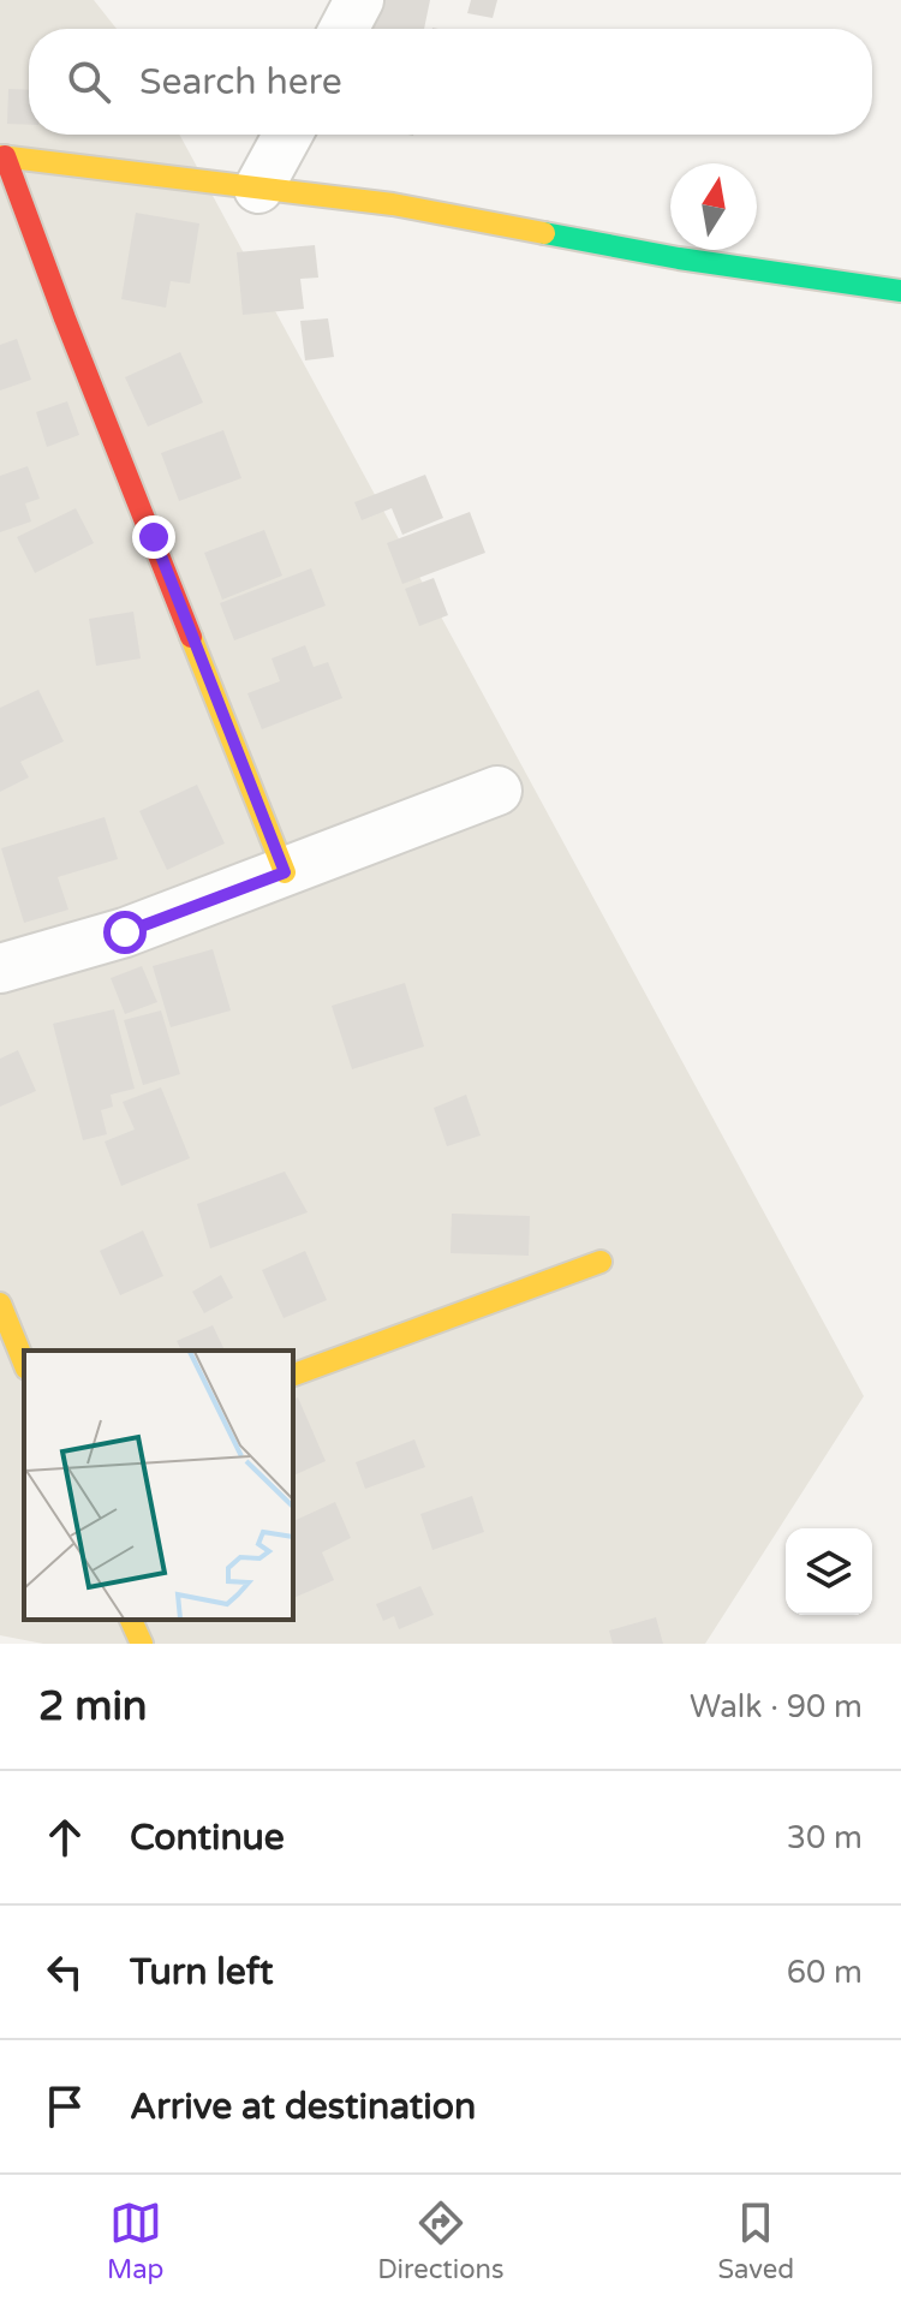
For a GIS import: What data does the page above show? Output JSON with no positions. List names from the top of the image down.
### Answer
{
  "north": "top",
  "page": {
    "search": "Search here",
    "heading": ["2 min", "Walk · 90 m"],
    "list": [
      ["Continue", "30 m"],
      ["Turn left", "60 m"],
      "Arrive at destination"
    ],
    "nav": ["Map", "Directions", "Saved"]
  }
}
